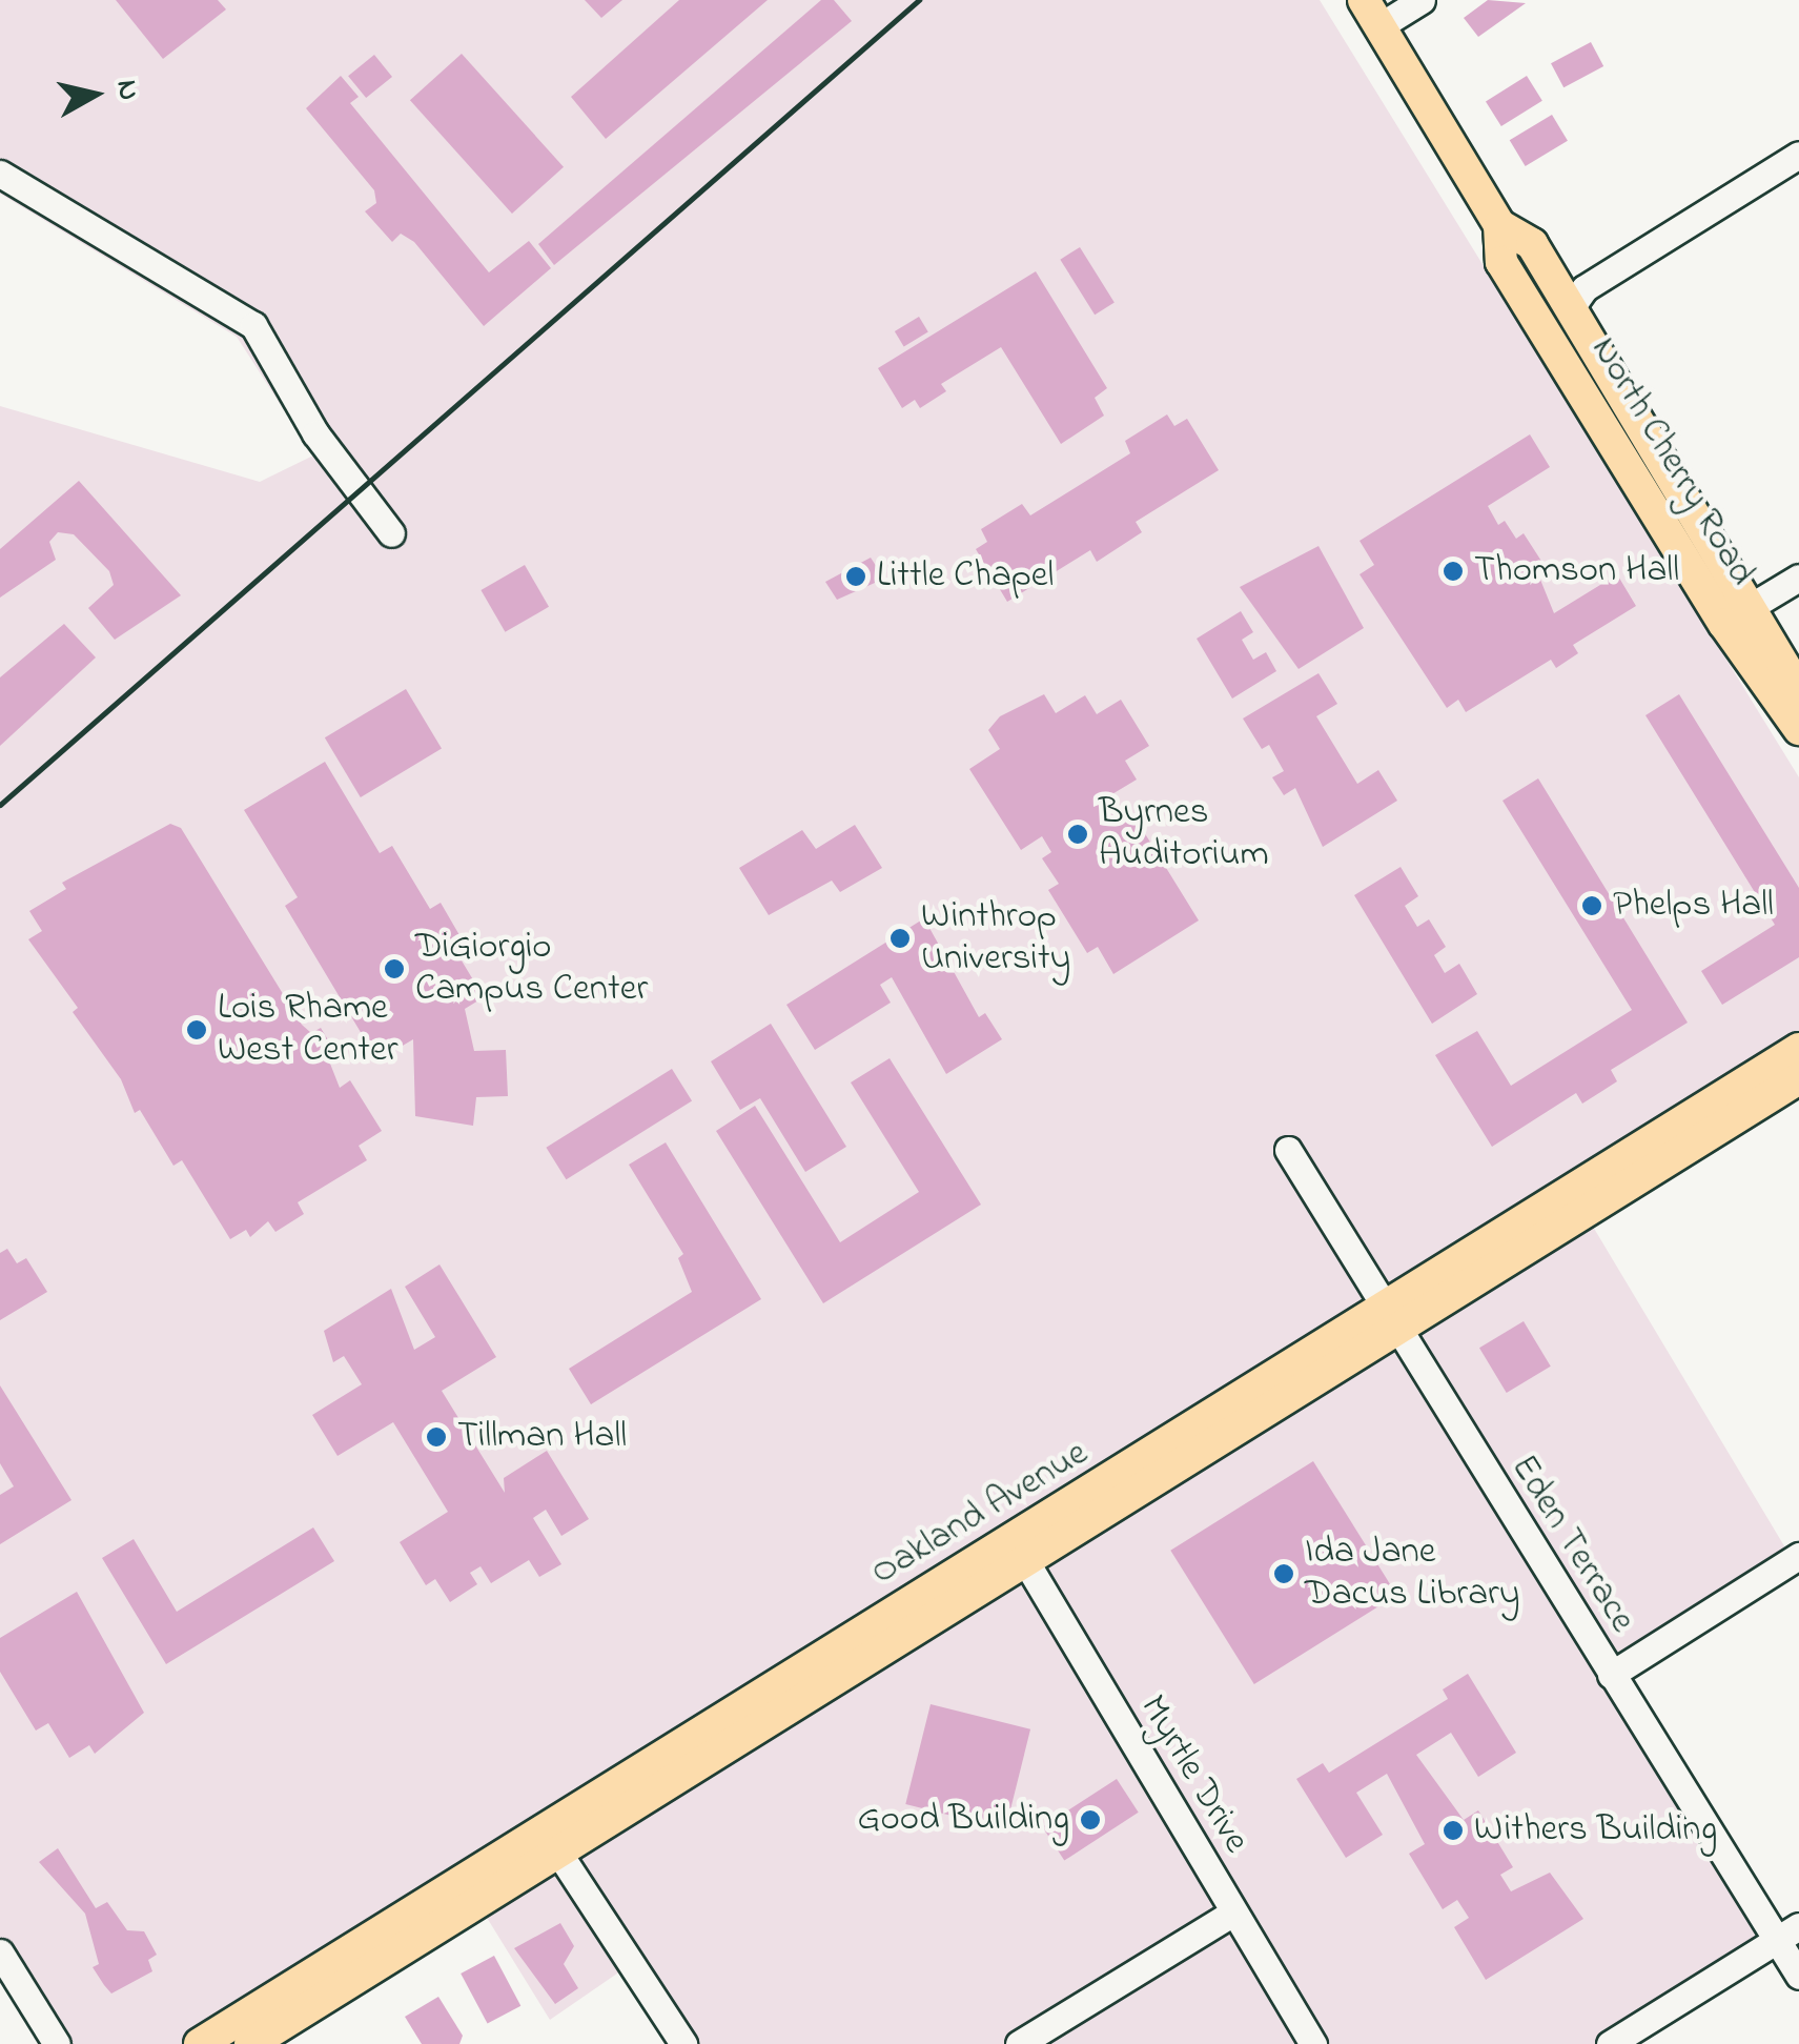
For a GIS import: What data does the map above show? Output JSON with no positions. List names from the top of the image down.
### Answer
{
  "streets": {
    "main road": ["North Cherry Road", "Oakland Avenue"],
    "street": ["Eden Terrace", "Myrtle Drive"]
  },
  "crossings": [
    ["Oakland Avenue", "Eden Terrace"],
    ["Oakland Avenue", "Myrtle Drive"]
  ],
  "places": [
    "Thomson Hall",
    "Little Chapel",
    "Byrnes Auditorium",
    "Phelps Hall",
    "Winthrop University",
    "DiGiorgio Campus Center",
    "Lois Rhame West Center",
    "Tillman Hall",
    "Ida Jane Dacus Library",
    "Good Building",
    "Withers Building"
  ],
  "north": "right"
}
